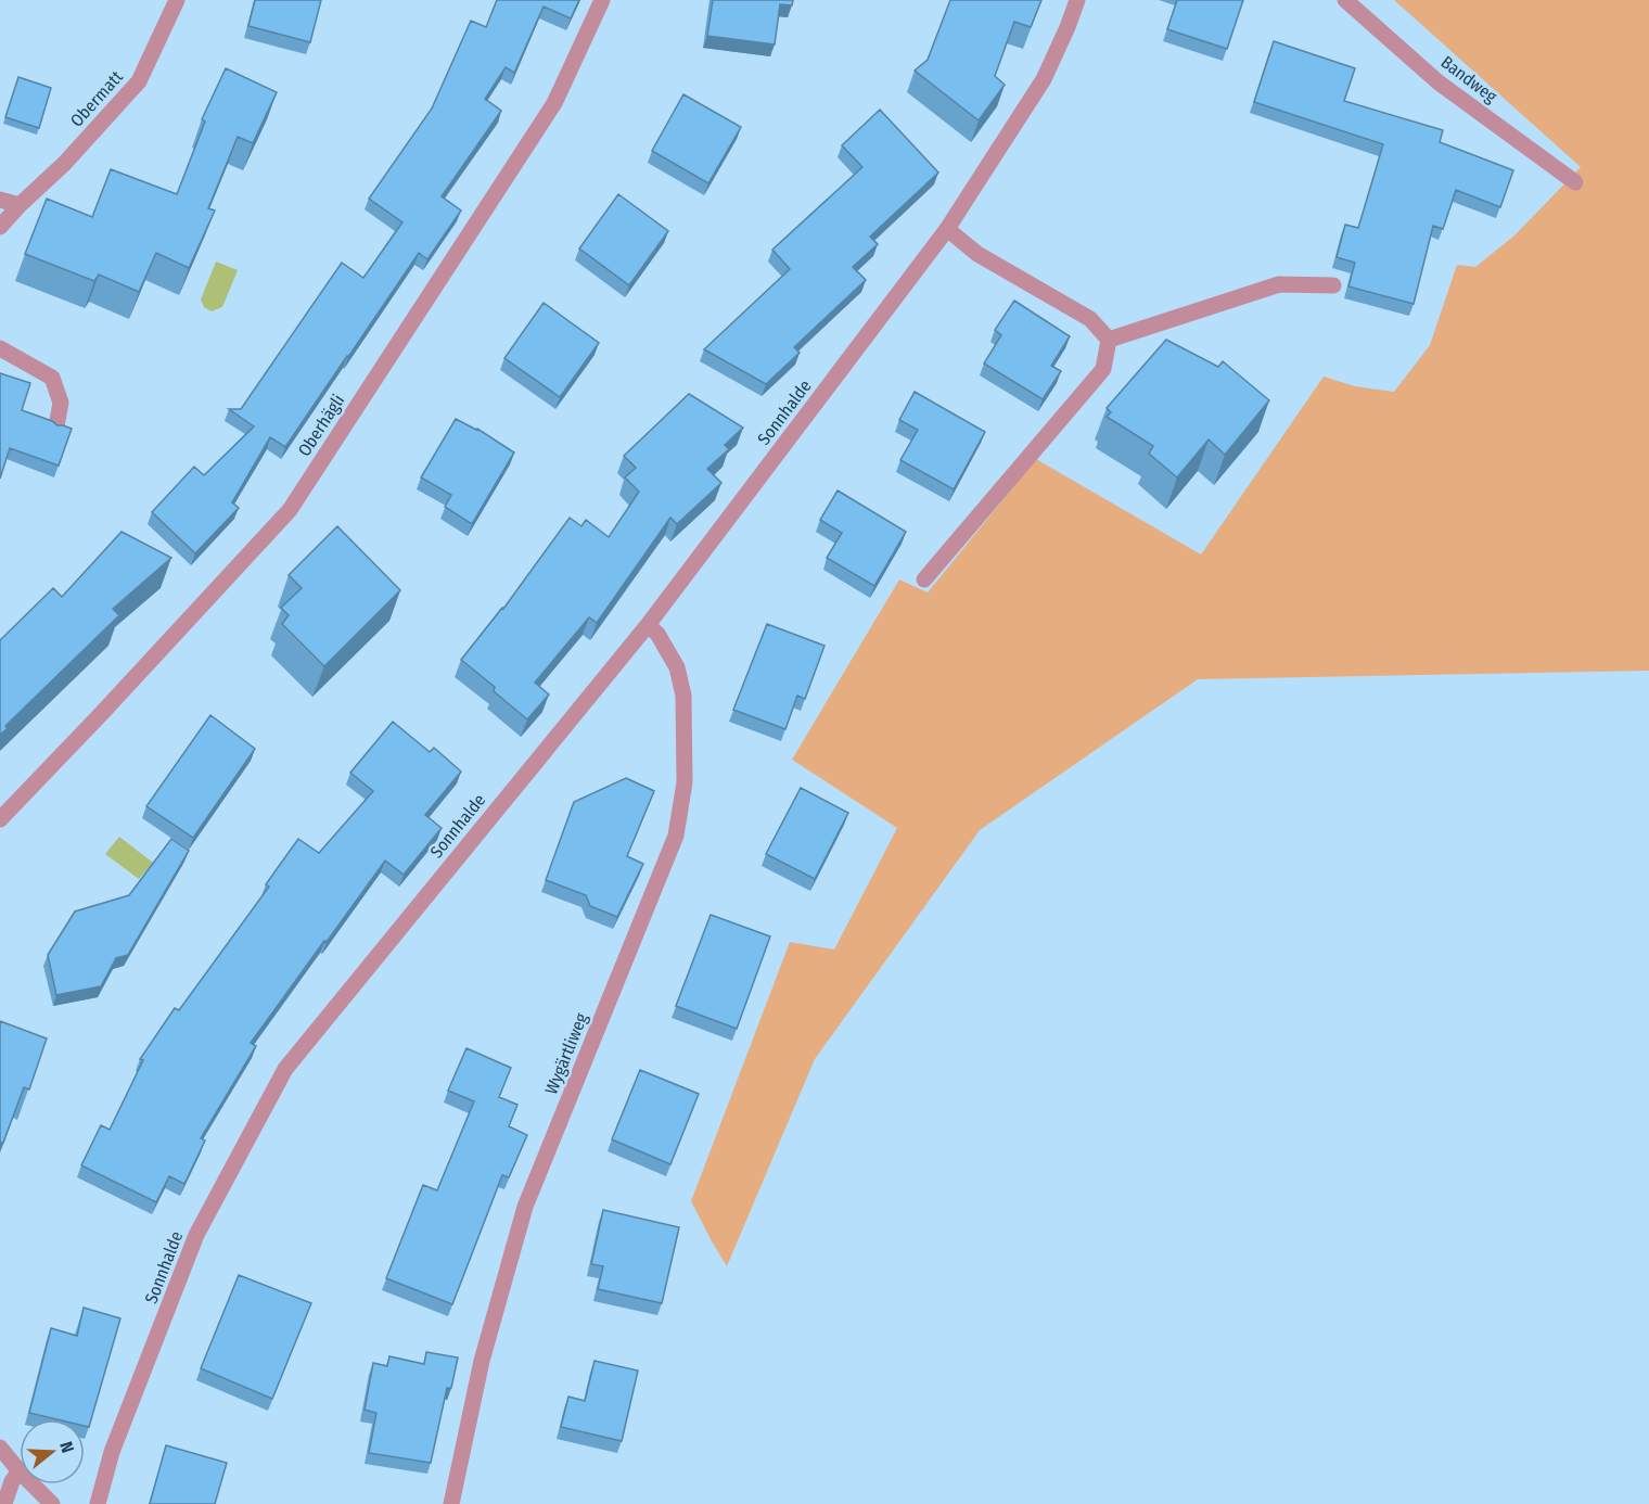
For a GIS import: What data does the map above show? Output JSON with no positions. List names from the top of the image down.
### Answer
{
  "streets": {
    "street": [
      "Bandweg",
      "Obermatt",
      "Sonnhalde",
      "Oberhägli",
      "Wygärtliweg"
    ]
  },
  "crossings": [
    ["Sonnhalde", "Wygärtliweg"]
  ],
  "north": "right"
}
